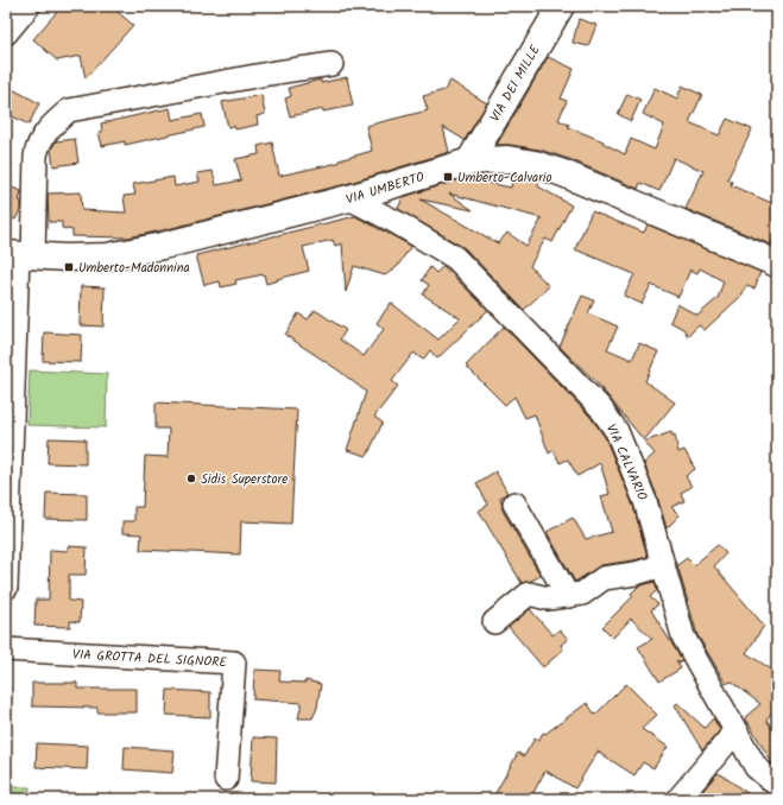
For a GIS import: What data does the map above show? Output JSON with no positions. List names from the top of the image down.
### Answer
{
  "streets": {
    "main road": ["VIA DEI MILLE", "VIA UMBERTO"],
    "street": ["VIA CALVARIO", "VIA GROTTA DEL SIGNORE"]
  },
  "crossings": [
    ["VIA DEI MILLE", "VIA UMBERTO"],
    ["VIA UMBERTO", "VIA CALVARIO"]
  ],
  "places": {
    "transit": ["Umberto-Calvario", "Umberto-Madonnina"],
    "other": ["Sidis Superstore"]
  }
}
